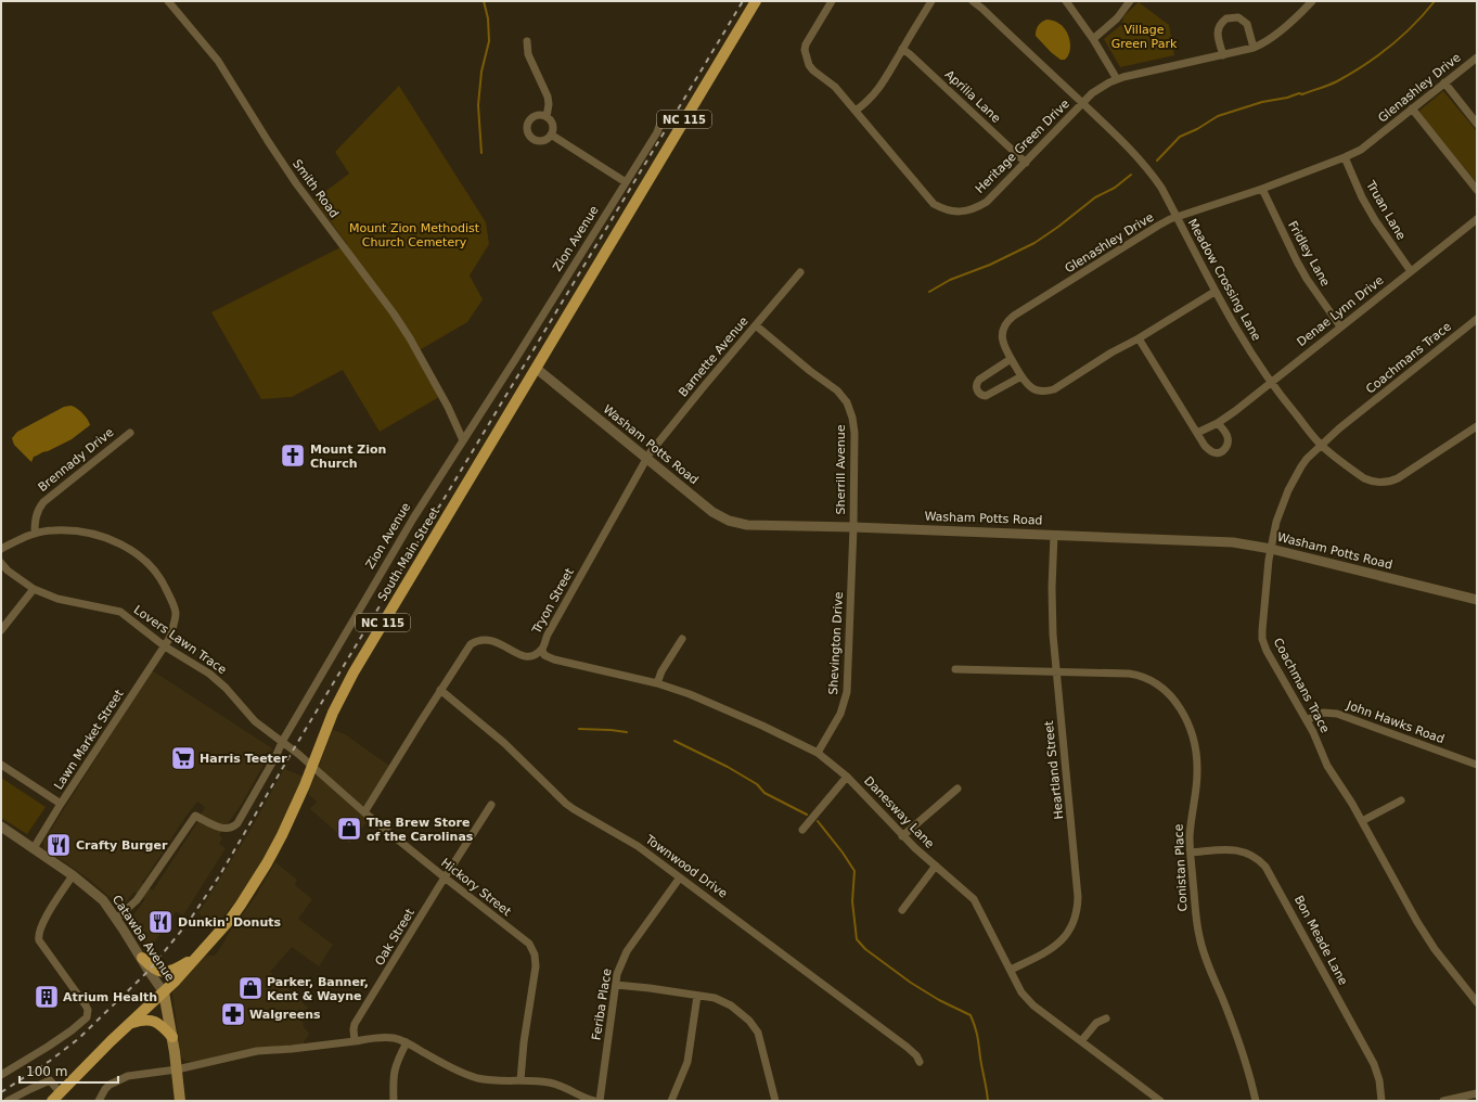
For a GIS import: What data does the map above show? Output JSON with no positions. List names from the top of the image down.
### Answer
{
  "streets": {
    "main road": ["NC 115", "South Main Street", "Catawba Avenue"],
    "street": [
      "Glenashley Drive",
      "Aprilia Lane",
      "Heritage Green Drive",
      "Smith Road",
      "Truan Lane",
      "Zion Avenue",
      "Fridley Lane",
      "Meadow Crossing Lane",
      "Denae Lynn Drive",
      "Barnette Avenue",
      "Coachmans Trace",
      "Washam Potts Road",
      "Brennady Drive",
      "Sherrill Avenue",
      "Tryon Street",
      "Lovers Lawn Trace",
      "Shevington Drive",
      "John Hawks Road",
      "Lawn Market Street",
      "Heartland Street",
      "Danesway Lane",
      "Townwood Drive",
      "Conistan Place",
      "Hickory Street",
      "Oak Street",
      "Bon Meade Lane",
      "Feriba Place"
    ]
  },
  "crossings": [
    ["Glenashley Drive", "Truan Lane"],
    ["Glenashley Drive", "Fridley Lane"],
    ["Glenashley Drive", "Meadow Crossing Lane"],
    ["Aprilia Lane", "Heritage Green Drive"],
    ["NC 115", "South Main Street"],
    ["NC 115", "Catawba Avenue"],
    ["Heritage Green Drive", "Meadow Crossing Lane"],
    ["Smith Road", "Zion Avenue"],
    ["Truan Lane", "Denae Lynn Drive"],
    ["Zion Avenue", "Lovers Lawn Trace"],
    ["Zion Avenue", "Hickory Street"],
    ["Zion Avenue", "Catawba Avenue"],
    ["Fridley Lane", "Denae Lynn Drive"],
    ["Meadow Crossing Lane", "Denae Lynn Drive"],
    ["Meadow Crossing Lane", "Coachmans Trace"],
    ["Barnette Avenue", "Washam Potts Road"],
    ["Barnette Avenue", "Sherrill Avenue"],
    ["Barnette Avenue", "Tryon Street"],
    ["Coachmans Trace", "Washam Potts Road"],
    ["Coachmans Trace", "John Hawks Road"],
    ["Washam Potts Road", "Sherrill Avenue"],
    ["Washam Potts Road", "South Main Street"],
    ["Washam Potts Road", "Tryon Street"],
    ["Washam Potts Road", "Shevington Drive"],
    ["Washam Potts Road", "Heartland Street"],
    ["Brennady Drive", "Lawn Market Street"],
    ["Sherrill Avenue", "Shevington Drive"],
    ["South Main Street", "Hickory Street"],
    ["South Main Street", "Catawba Avenue"],
    ["Tryon Street", "Danesway Lane"],
    ["Tryon Street", "Townwood Drive"],
    ["Tryon Street", "Hickory Street"],
    ["Lovers Lawn Trace", "Lawn Market Street"],
    ["Lovers Lawn Trace", "Hickory Street"],
    ["Shevington Drive", "Danesway Lane"],
    ["Lawn Market Street", "Catawba Avenue"],
    ["Heartland Street", "Danesway Lane"],
    ["Heartland Street", "Conistan Place"],
    ["Townwood Drive", "Feriba Place"],
    ["Conistan Place", "Bon Meade Lane"],
    ["Hickory Street", "Oak Street"]
  ],
  "parks": ["Village Green Park", "Mount Zion Methodist Church Cemetery"],
  "places": {
    "church": ["Mount Zion Church"],
    "supermarket": ["Harris Teeter"],
    "shop": ["The Brew Store of the Carolinas", "Parker, Banner, Kent & Wayne"],
    "restaurant": ["Crafty Burger", "Dunkin' Donuts"],
    "building": ["Atrium Health"],
    "pharmacy": ["Walgreens"]
  },
  "scale_bar": "100 m"
}
